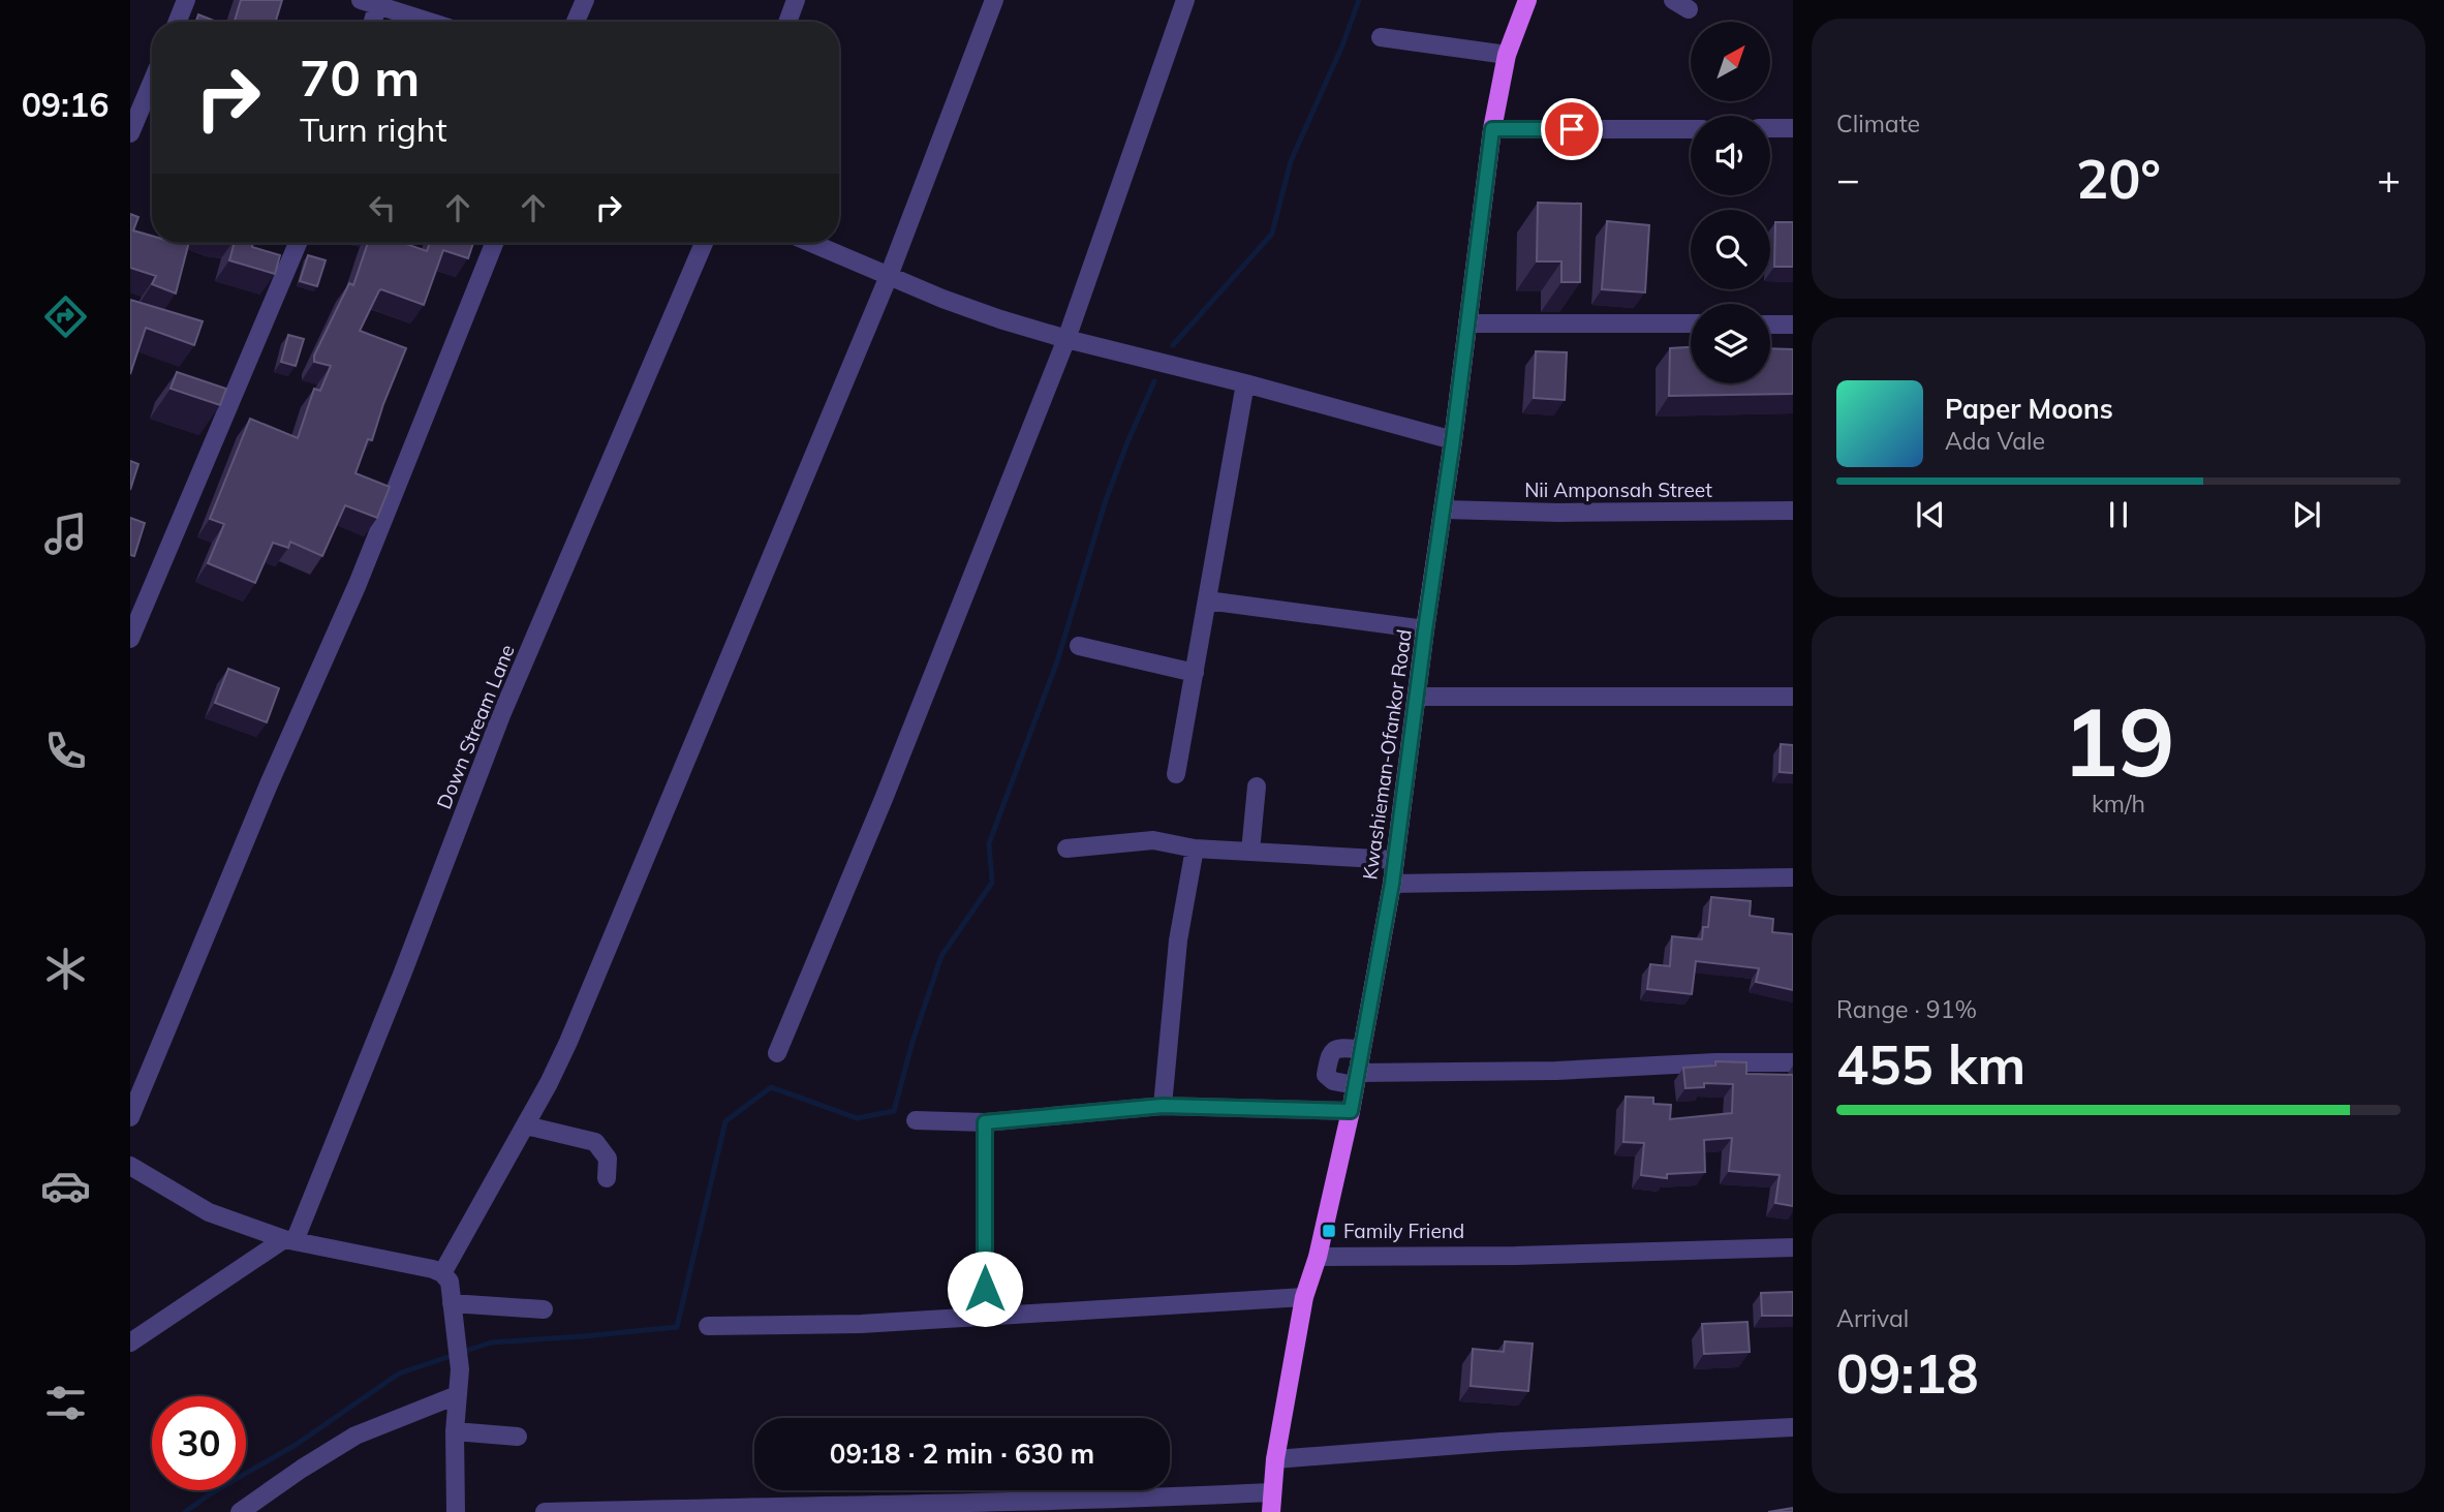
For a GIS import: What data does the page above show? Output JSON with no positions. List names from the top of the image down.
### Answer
{
  "streets": {
    "main road": ["Kwashieman-Ofankor Road"],
    "street": ["Nii Amponsah Street", "Down Stream Lane"]
  },
  "crossings": [
    ["Nii Amponsah Street", "Kwashieman-Ofankor Road"]
  ],
  "places": {
    "transit": ["Family Friend"]
  },
  "north": "top right",
  "page": {
    "tabs": "09:16",
    "tile": [
      "Climate",
      ["19", "km/h"],
      ["Range · 91%", "455 km"],
      ["Arrival", "09:18"]
    ],
    "turn": ["70 m", "Turn right"],
    "heat": ["−", "20°", "+"],
    "song": ["Paper Moons", "Ada Vale"],
    "limit": "30",
    "trip": "09:18 · 2 min · 630 m"
  }
}
